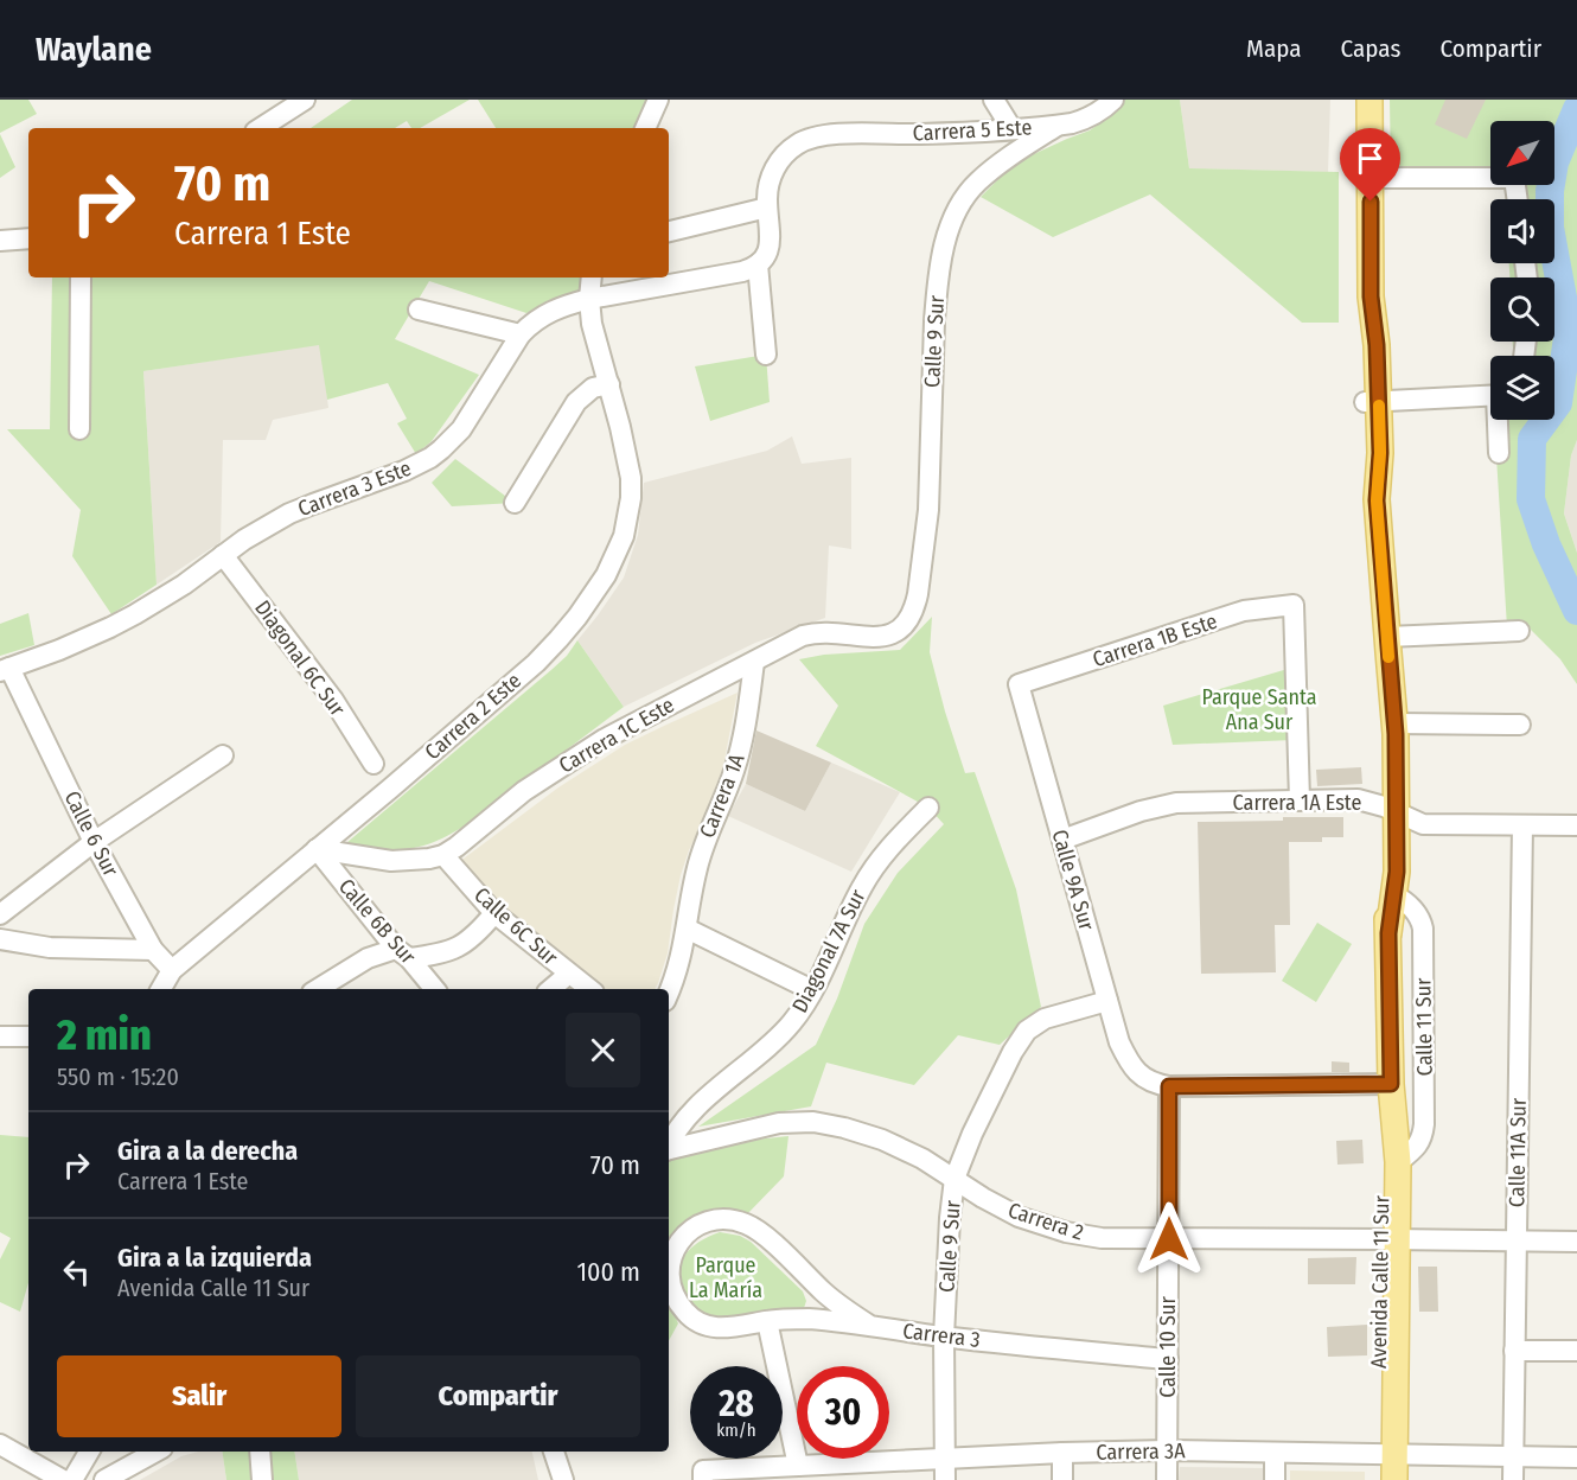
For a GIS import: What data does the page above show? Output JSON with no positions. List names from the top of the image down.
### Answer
{
  "streets": {
    "main road": ["Avenida Calle 11 Sur"],
    "street": [
      "Carrera 5 Este",
      "Calle 9 Sur",
      "Carrera 3 Este",
      "Carrera 1B Este",
      "Diagonal 6C Sur",
      "Carrera 2 Este",
      "Carrera 1C Este",
      "Carrera 1A",
      "Carrera 1A Este",
      "Calle 6 Sur",
      "Calle 9A Sur",
      "Calle 6B Sur",
      "Calle 6C Sur",
      "Diagonal 7A Sur",
      "Calle 11 Sur",
      "Calle 11A Sur",
      "Carrera 2",
      "Carrera 3",
      "Calle 10 Sur",
      "Carrera 3A"
    ]
  },
  "crossings": [
    ["Carrera 5 Este", "Calle 9 Sur"],
    ["Calle 9 Sur", "Carrera 1C Este"],
    ["Calle 9 Sur", "Calle 9A Sur"],
    ["Calle 9 Sur", "Carrera 2"],
    ["Calle 9 Sur", "Carrera 3"],
    ["Calle 9 Sur", "Carrera 3A"],
    ["Carrera 3 Este", "Diagonal 6C Sur"],
    ["Carrera 3 Este", "Carrera 2 Este"],
    ["Carrera 3 Este", "Calle 6 Sur"],
    ["Carrera 1B Este", "Carrera 1A Este"],
    ["Carrera 1B Este", "Calle 9A Sur"],
    ["Carrera 2 Este", "Carrera 1C Este"],
    ["Carrera 2 Este", "Calle 6 Sur"],
    ["Carrera 2 Este", "Calle 6B Sur"],
    ["Carrera 1C Este", "Carrera 1A"],
    ["Carrera 1C Este", "Calle 6B Sur"],
    ["Carrera 1C Este", "Calle 6C Sur"],
    ["Carrera 1A Este", "Calle 9A Sur"],
    ["Carrera 1A Este", "Calle 11A Sur"],
    ["Carrera 1A Este", "Avenida Calle 11 Sur"],
    ["Calle 9A Sur", "Calle 10 Sur"],
    ["Calle 11 Sur", "Avenida Calle 11 Sur"],
    ["Calle 11A Sur", "Carrera 2"],
    ["Calle 11A Sur", "Carrera 3A"],
    ["Carrera 2", "Avenida Calle 11 Sur"],
    ["Carrera 2", "Calle 10 Sur"],
    ["Avenida Calle 11 Sur", "Carrera 3A"],
    ["Carrera 3", "Calle 10 Sur"],
    ["Calle 10 Sur", "Carrera 3A"]
  ],
  "parks": ["Parque Santa Ana Sur", "Parque La María"],
  "north": "bottom left",
  "page": {
    "header": "Waylane",
    "nav": ["Mapa", "Capas", "Compartir"],
    "turn": ["70 m", "Carrera 1 Este"],
    "heading": ["2 min", "550 m · 15:20"],
    "list": [
      {
        "name": "Gira a la derecha",
        "note": "Carrera 1 Este",
        "value": "70 m"
      },
      {
        "name": "Gira a la izquierda",
        "note": "Avenida Calle 11 Sur",
        "value": "100 m"
      }
    ],
    "buttons": ["Salir", "Compartir"],
    "speed": "28 km/h",
    "limit": "30"
  }
}
